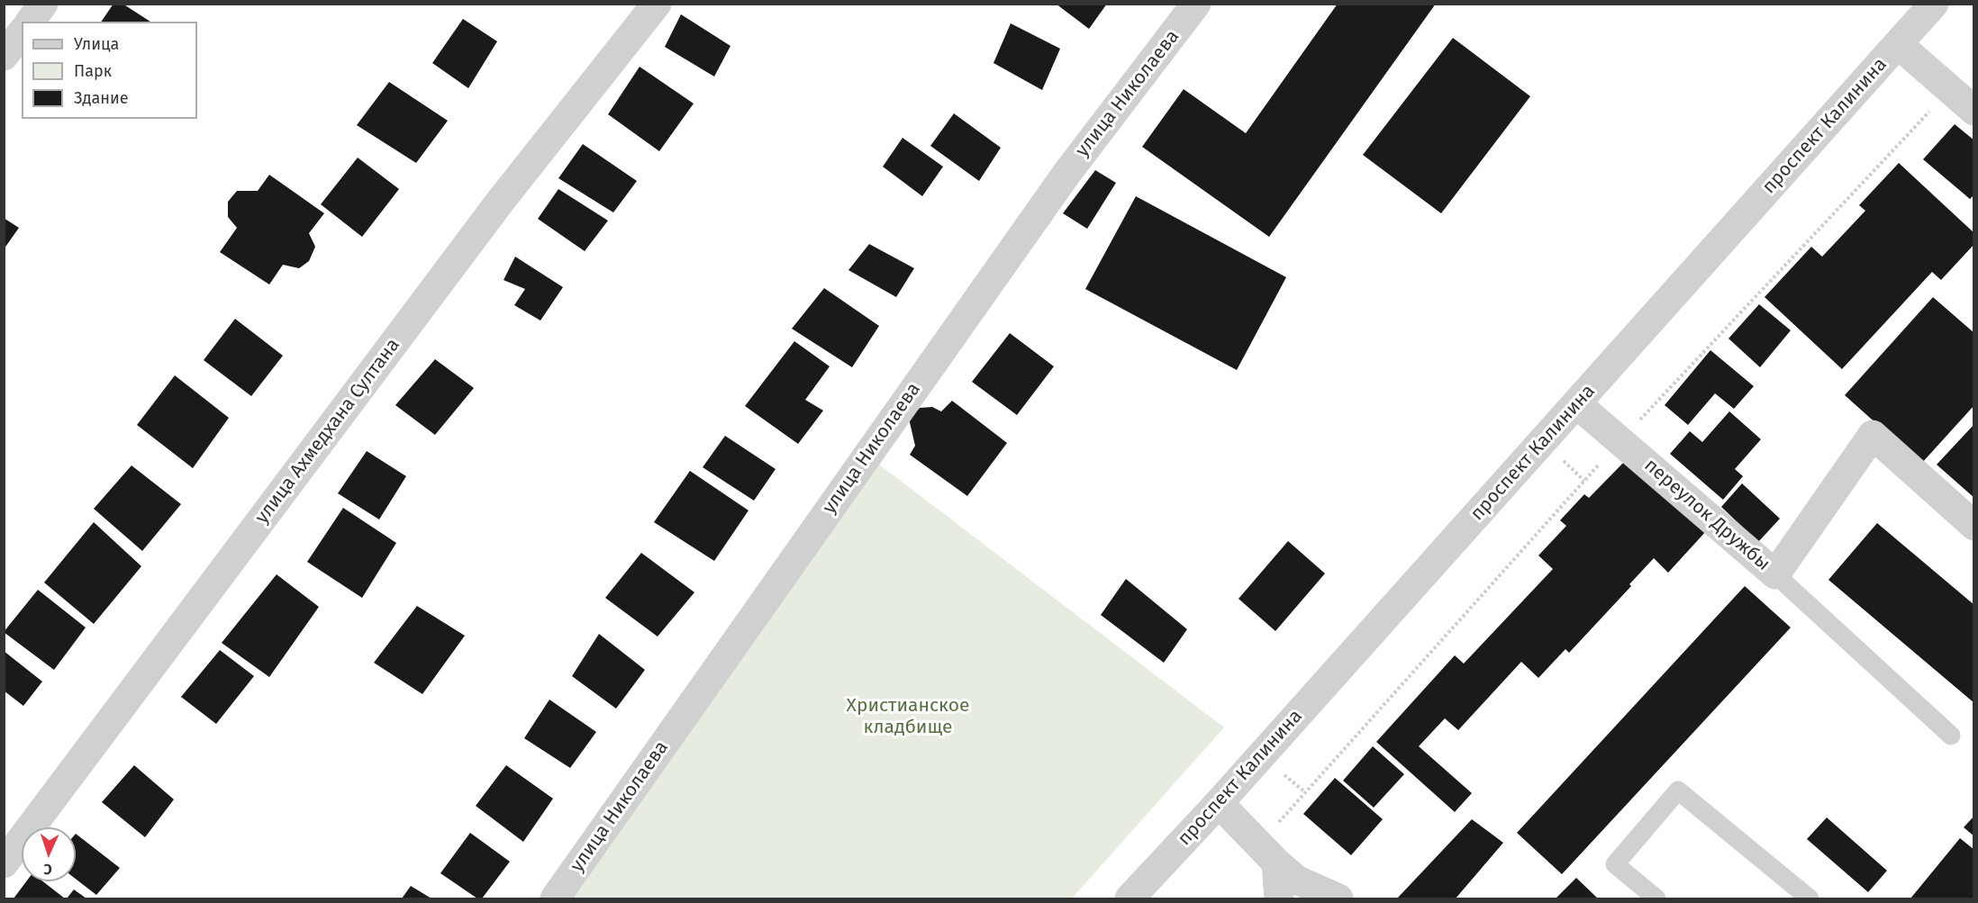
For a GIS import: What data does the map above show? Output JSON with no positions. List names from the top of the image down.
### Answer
{
  "streets": {
    "street": [
      "улица Николаева",
      "проспект Калинина",
      "улица Ахмедхана Султана",
      "переулок Дружбы"
    ]
  },
  "crossings": [
    ["проспект Калинина", "переулок Дружбы"]
  ],
  "parks": ["Христианское кладбище"],
  "legend": ["Улица", "Парк", "Здание"],
  "north": "bottom"
}
